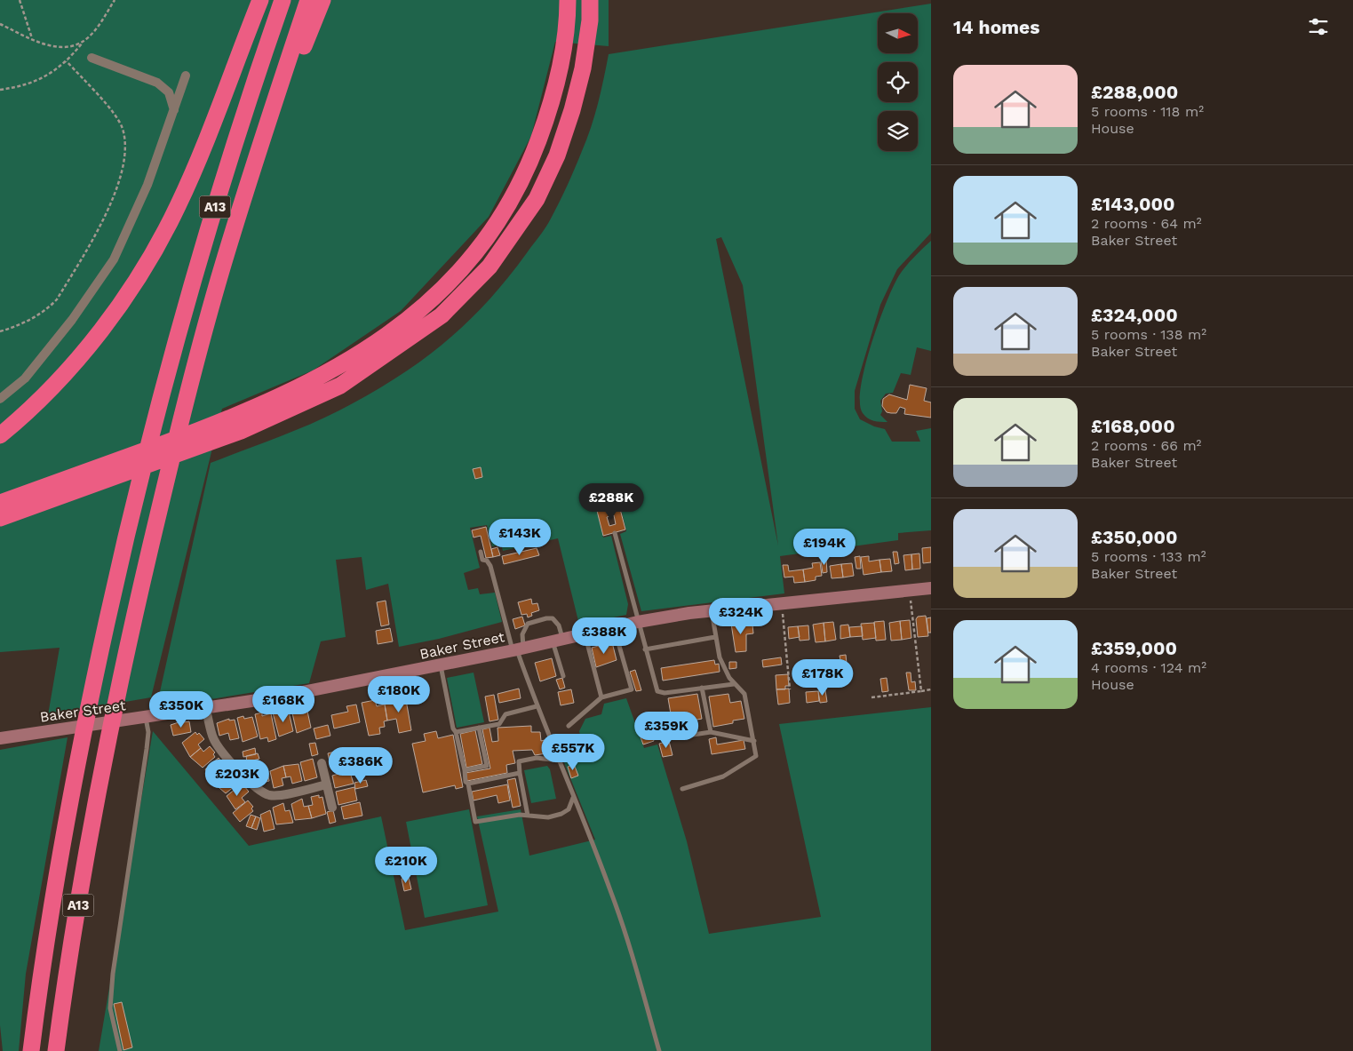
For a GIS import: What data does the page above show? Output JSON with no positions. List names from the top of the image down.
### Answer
{
  "streets": {
    "highway": ["A13"],
    "main road": ["Baker Street"]
  },
  "north": "right",
  "page": {
    "heading": "14 homes",
    "list": [
      {
        "name": "£288,000",
        "note": "5 rooms · 118 m² · House"
      },
      {
        "name": "£143,000",
        "note": "2 rooms · 64 m² · Baker Street"
      },
      {
        "name": "£324,000",
        "note": "5 rooms · 138 m² · Baker Street"
      },
      {
        "name": "£168,000",
        "note": "2 rooms · 66 m² · Baker Street"
      },
      {
        "name": "£350,000",
        "note": "5 rooms · 133 m² · Baker Street"
      },
      {
        "name": "£359,000",
        "note": "4 rooms · 124 m² · House"
      }
    ],
    "price": [
      "£288K",
      "£143K",
      "£194K",
      "£324K",
      "£388K",
      "£178K",
      "£180K",
      "£168K",
      "£350K",
      "£359K",
      "£557K",
      "£386K",
      "£203K",
      "£210K"
    ]
  }
}
